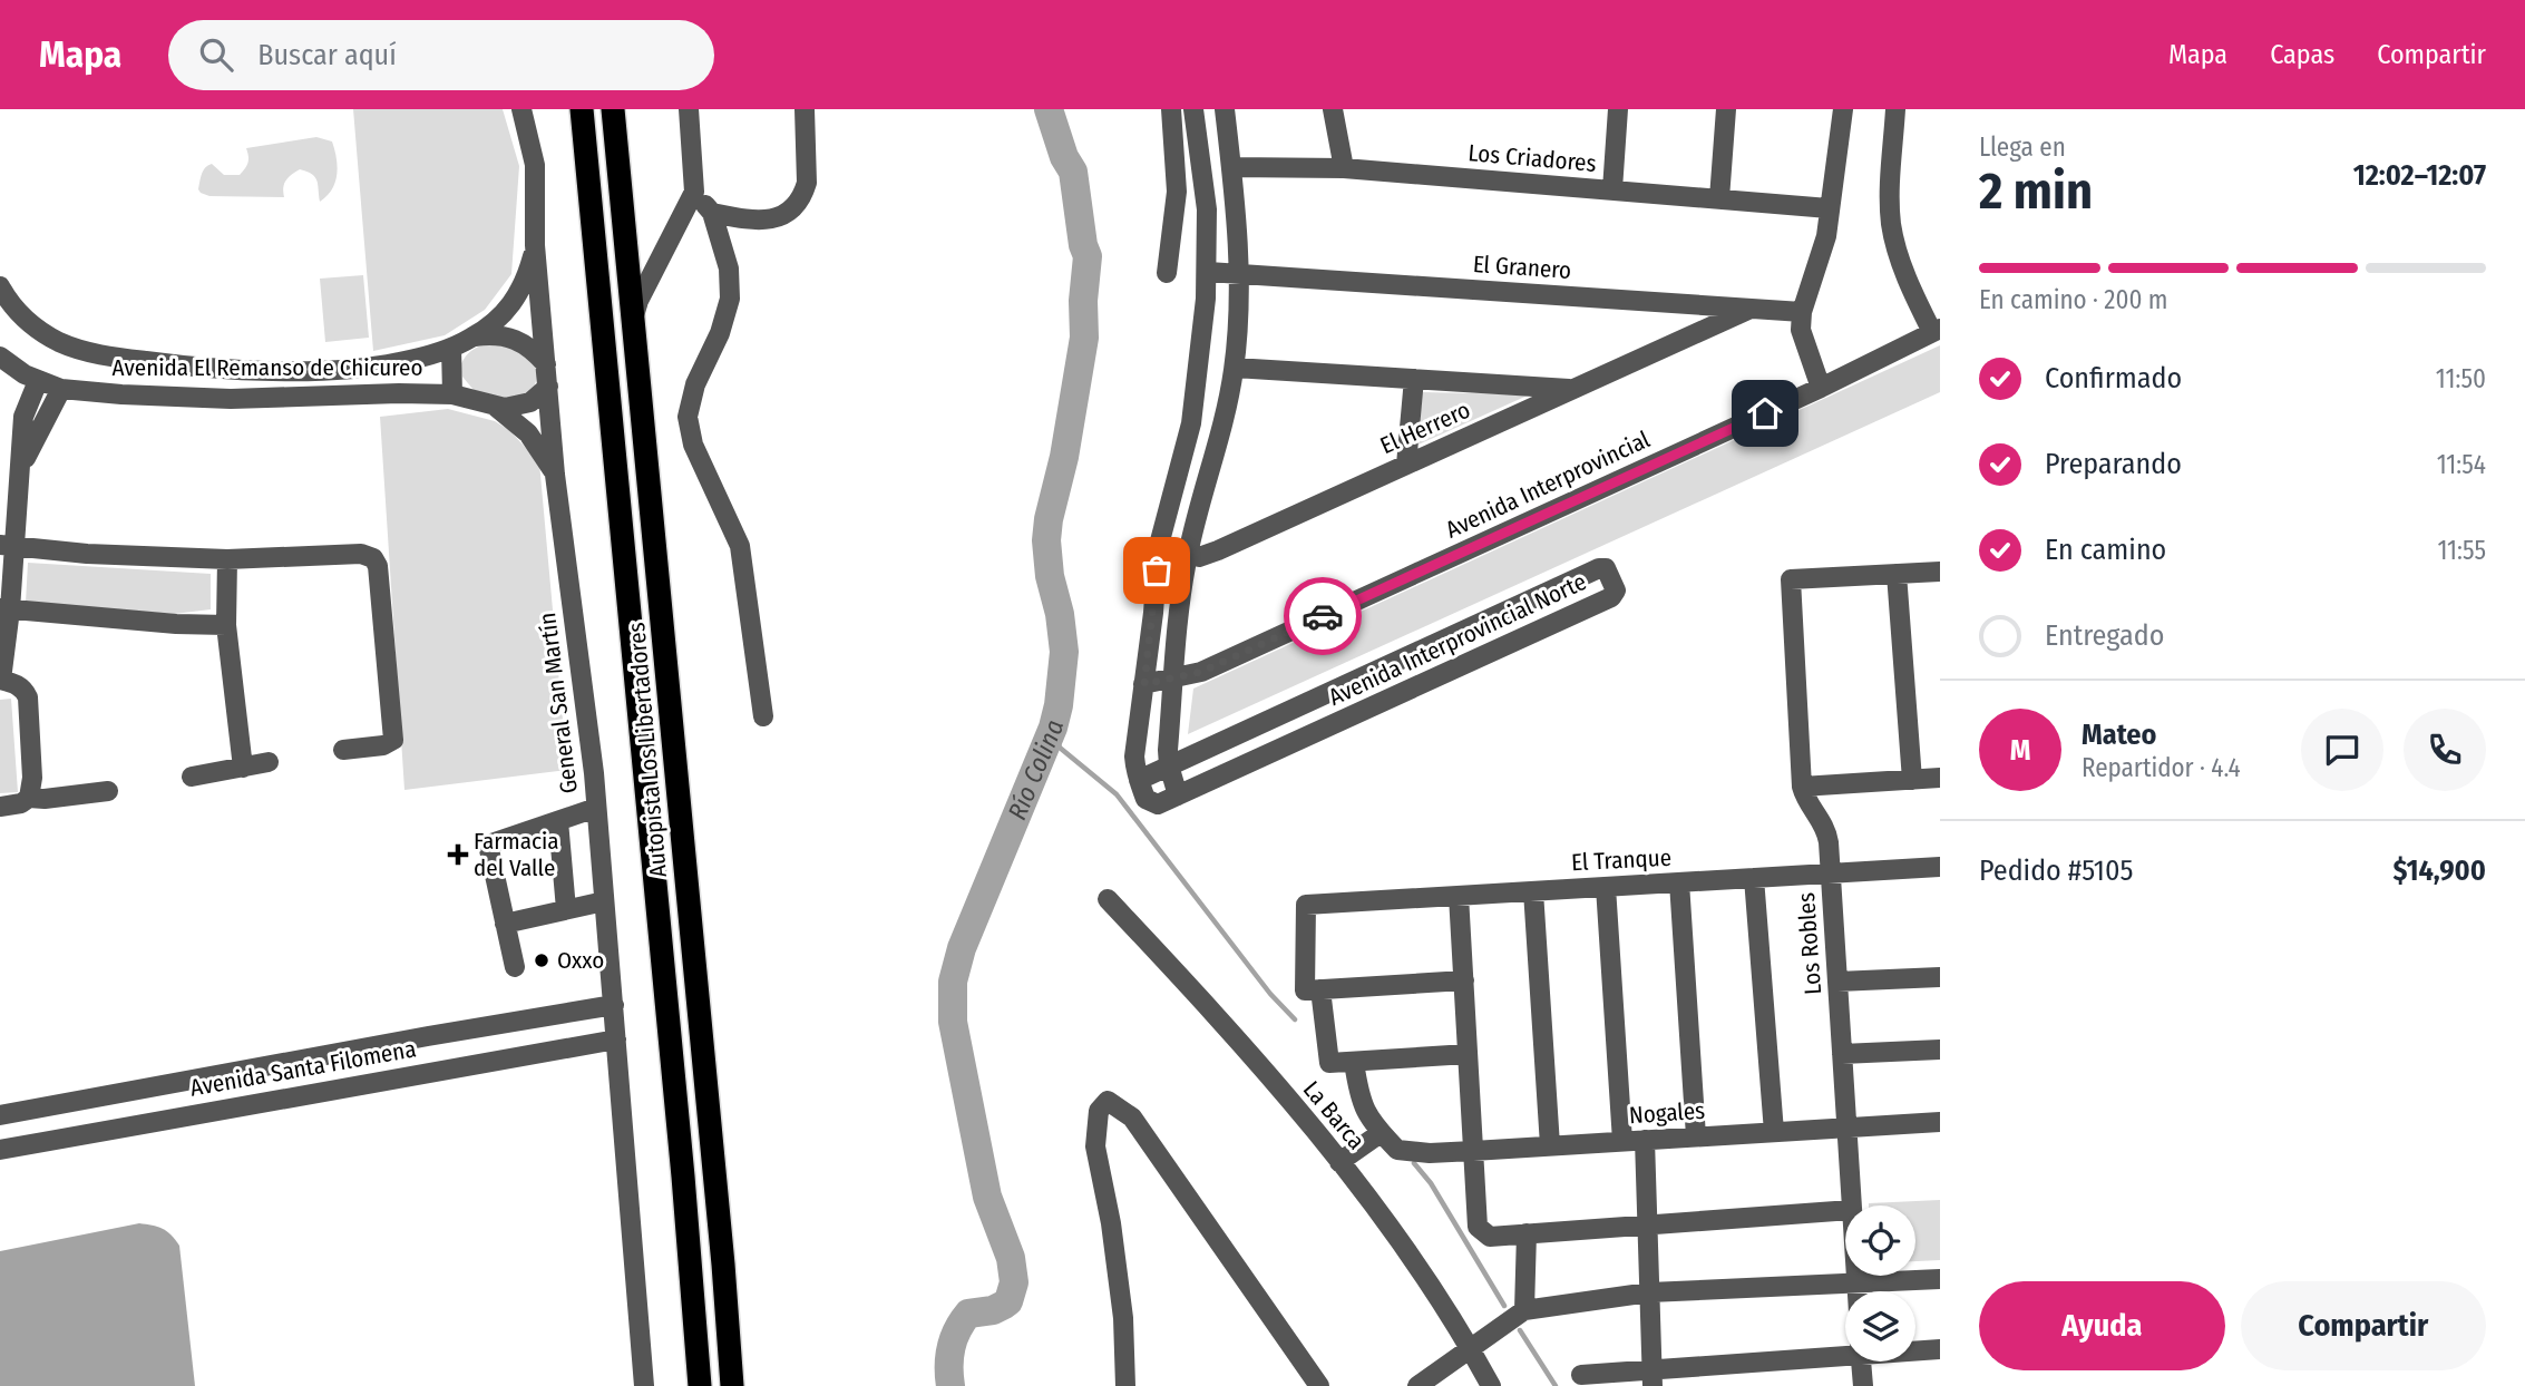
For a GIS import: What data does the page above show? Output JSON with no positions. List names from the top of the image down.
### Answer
{
  "streets": {
    "highway": ["Autopista Los Libertadores"],
    "street": [
      "Los Criadores",
      "El Granero",
      "Avenida El Remanso de Chicureo",
      "El Herrero",
      "Avenida Interprovincial",
      "Avenida Interprovincial Norte",
      "General San Martín",
      "El Tranque",
      "Los Robles",
      "Avenida Santa Filomena",
      "Nogales",
      "La Barca"
    ]
  },
  "crossings": [
    ["El Granero", "El Herrero"],
    ["Avenida El Remanso de Chicureo", "General San Martín"],
    ["General San Martín", "Avenida Santa Filomena"],
    ["El Tranque", "Los Robles"],
    ["Los Robles", "Nogales"]
  ],
  "water": ["Río Colina"],
  "places": {
    "health": ["Farmacia del Valle"],
    "other": ["Oxxo"]
  },
  "page": {
    "header": "Mapa",
    "search": "Buscar aquí",
    "nav": ["Mapa", "Capas", "Compartir"],
    "heading": ["2 min", "Llega en", "12:02–12:07"],
    "panel": [
      "Mateo",
      "Repartidor · 4.4",
      "Pedido #5105",
      "$14,900"
    ],
    "bar": "En camino · 200 m",
    "list": [
      ["Confirmado", "11:50"],
      ["Preparando", "11:54"],
      ["En camino", "11:55"],
      "Entregado"
    ],
    "round": "M",
    "buttons": ["Ayuda", "Compartir"]
  }
}
